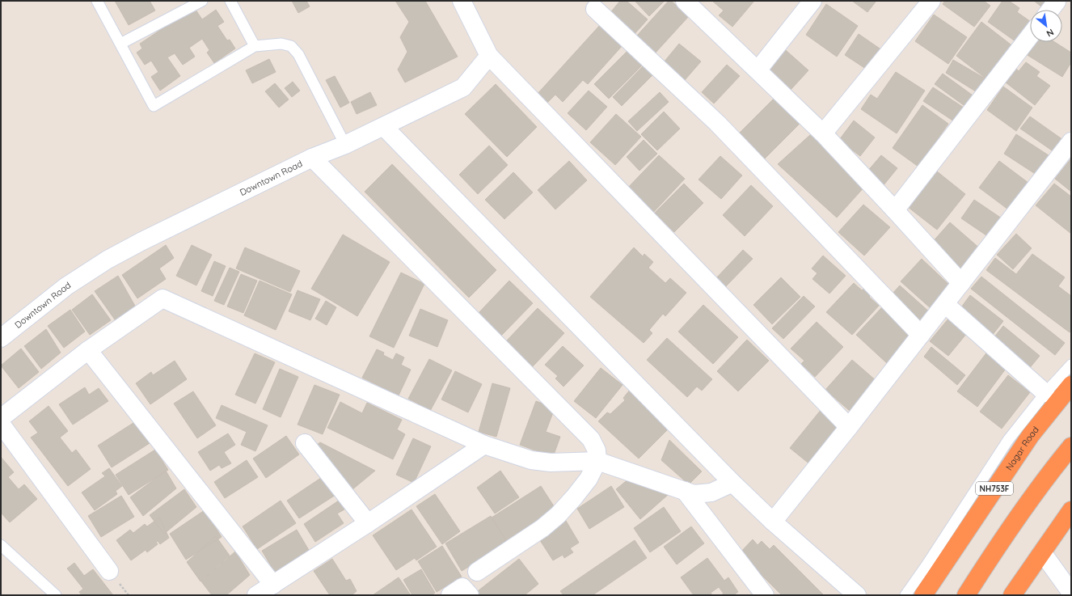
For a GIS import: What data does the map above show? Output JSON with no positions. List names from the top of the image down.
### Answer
{
  "streets": {
    "highway": ["Nagar Road", "NH753F"],
    "street": ["Downtown Road"]
  },
  "north": "bottom right"
}
